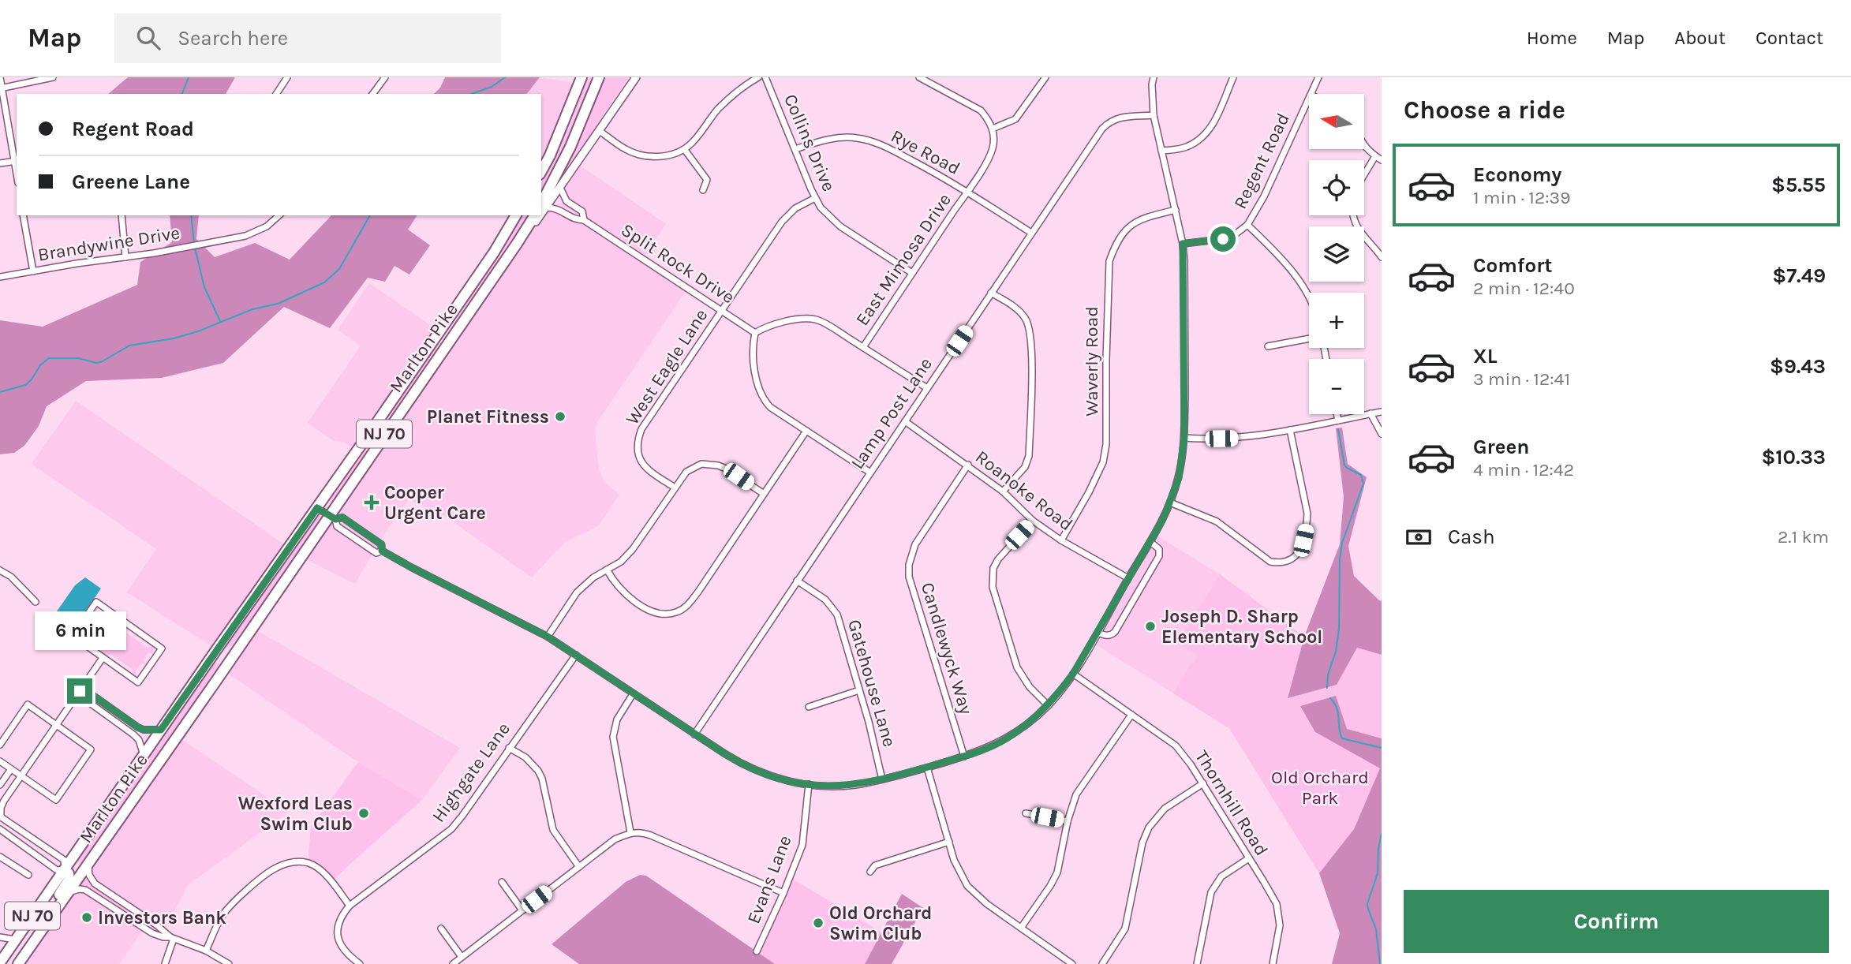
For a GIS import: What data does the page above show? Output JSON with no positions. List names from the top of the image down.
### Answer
{
  "streets": {
    "highway": ["Marlton Pike", "NJ 70"],
    "street": [
      "Collins Drive",
      "Rye Road",
      "Regent Road",
      "Brandywine Drive",
      "East Mimosa Drive",
      "Split Rock Drive",
      "Waverly Road",
      "West Eagle Lane",
      "Lamp Post Lane",
      "Roanoke Road",
      "Candlewyck Way",
      "Gatehouse Lane",
      "Highgate Lane",
      "Thornhill Road",
      "Evans Lane"
    ]
  },
  "crossings": [
    ["Collins Drive", "Rye Road"],
    ["Collins Drive", "East Mimosa Drive"],
    ["Collins Drive", "West Eagle Lane"],
    ["Rye Road", "East Mimosa Drive"],
    ["Rye Road", "Lamp Post Lane"],
    ["Split Rock Drive", "West Eagle Lane"],
    ["Waverly Road", "Roanoke Road"],
    ["Lamp Post Lane", "Roanoke Road"],
    ["Lamp Post Lane", "Gatehouse Lane"],
    ["Roanoke Road", "Candlewyck Way"]
  ],
  "parks": ["Old Orchard Park"],
  "places": {
    "other": [
      "Planet Fitness",
      "Joseph D. Sharp Elementary School",
      "Wexford Leas Swim Club",
      "Investors Bank",
      "Old Orchard Swim Club"
    ],
    "health": ["Cooper Urgent Care"]
  },
  "north": "left",
  "page": {
    "header": "Map",
    "search": "Search here",
    "nav": [
      "Home",
      "Map",
      "About",
      "Contact"
    ],
    "heading": "Choose a ride",
    "map_buttons": ["+", "−"],
    "banner": ["Regent Road", "Greene Lane"],
    "list": [
      {
        "name": "Economy",
        "note": "1 min · 12:39",
        "value": "$5.55"
      },
      {
        "name": "Comfort",
        "note": "2 min · 12:40",
        "value": "$7.49"
      },
      {
        "name": "XL",
        "note": "3 min · 12:41",
        "value": "$9.43"
      },
      {
        "name": "Green",
        "note": "4 min · 12:42",
        "value": "$10.33"
      }
    ],
    "pay": ["Cash", "2.1 km"],
    "bubble": "6 min",
    "buttons": "Confirm"
  }
}
